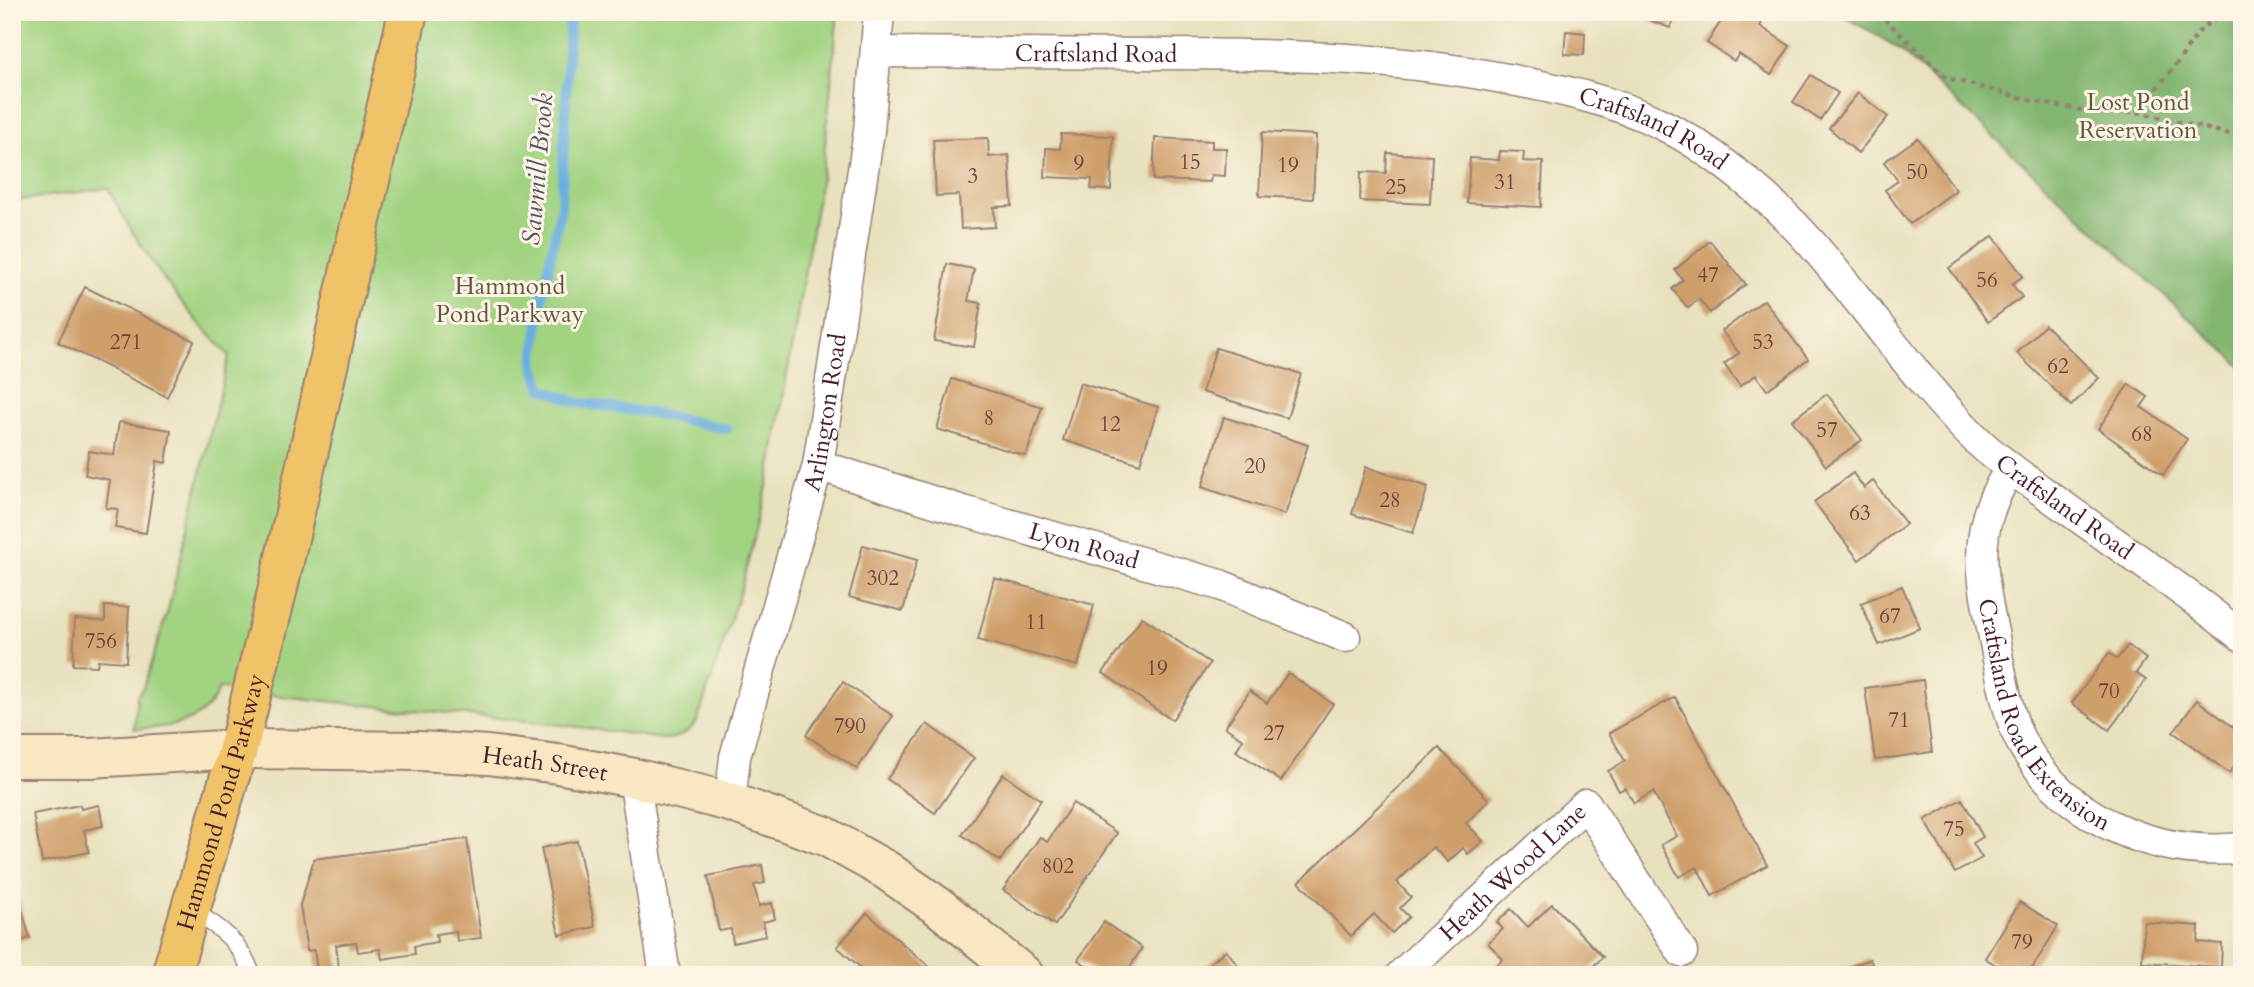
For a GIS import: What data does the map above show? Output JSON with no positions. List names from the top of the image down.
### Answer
{
  "streets": {
    "main road": ["Hammond Pond Parkway"],
    "street": [
      "Craftsland Road",
      "Arlington Road",
      "Lyon Road",
      "Craftsland Road Extension",
      "Heath Street",
      "Heath Wood Lane"
    ]
  },
  "crossings": [
    ["Craftsland Road", "Arlington Road"],
    ["Craftsland Road", "Craftsland Road Extension"],
    ["Arlington Road", "Lyon Road"],
    ["Arlington Road", "Heath Street"],
    ["Heath Street", "Hammond Pond Parkway"]
  ],
  "water": ["Sawmill Brook"],
  "parks": ["Lost Pond Reservation", "Hammond Pond Parkway"],
  "house_numbers": [
    "15",
    "9",
    "19",
    "50",
    "3",
    "31",
    "25",
    "47",
    "56",
    "271",
    "53",
    "62",
    "8",
    "12",
    "57",
    "68",
    "20",
    "28",
    "63",
    "302",
    "67",
    "11",
    "756",
    "19",
    "70",
    "71",
    "790",
    "27",
    "75",
    "802",
    "79"
  ]
}
